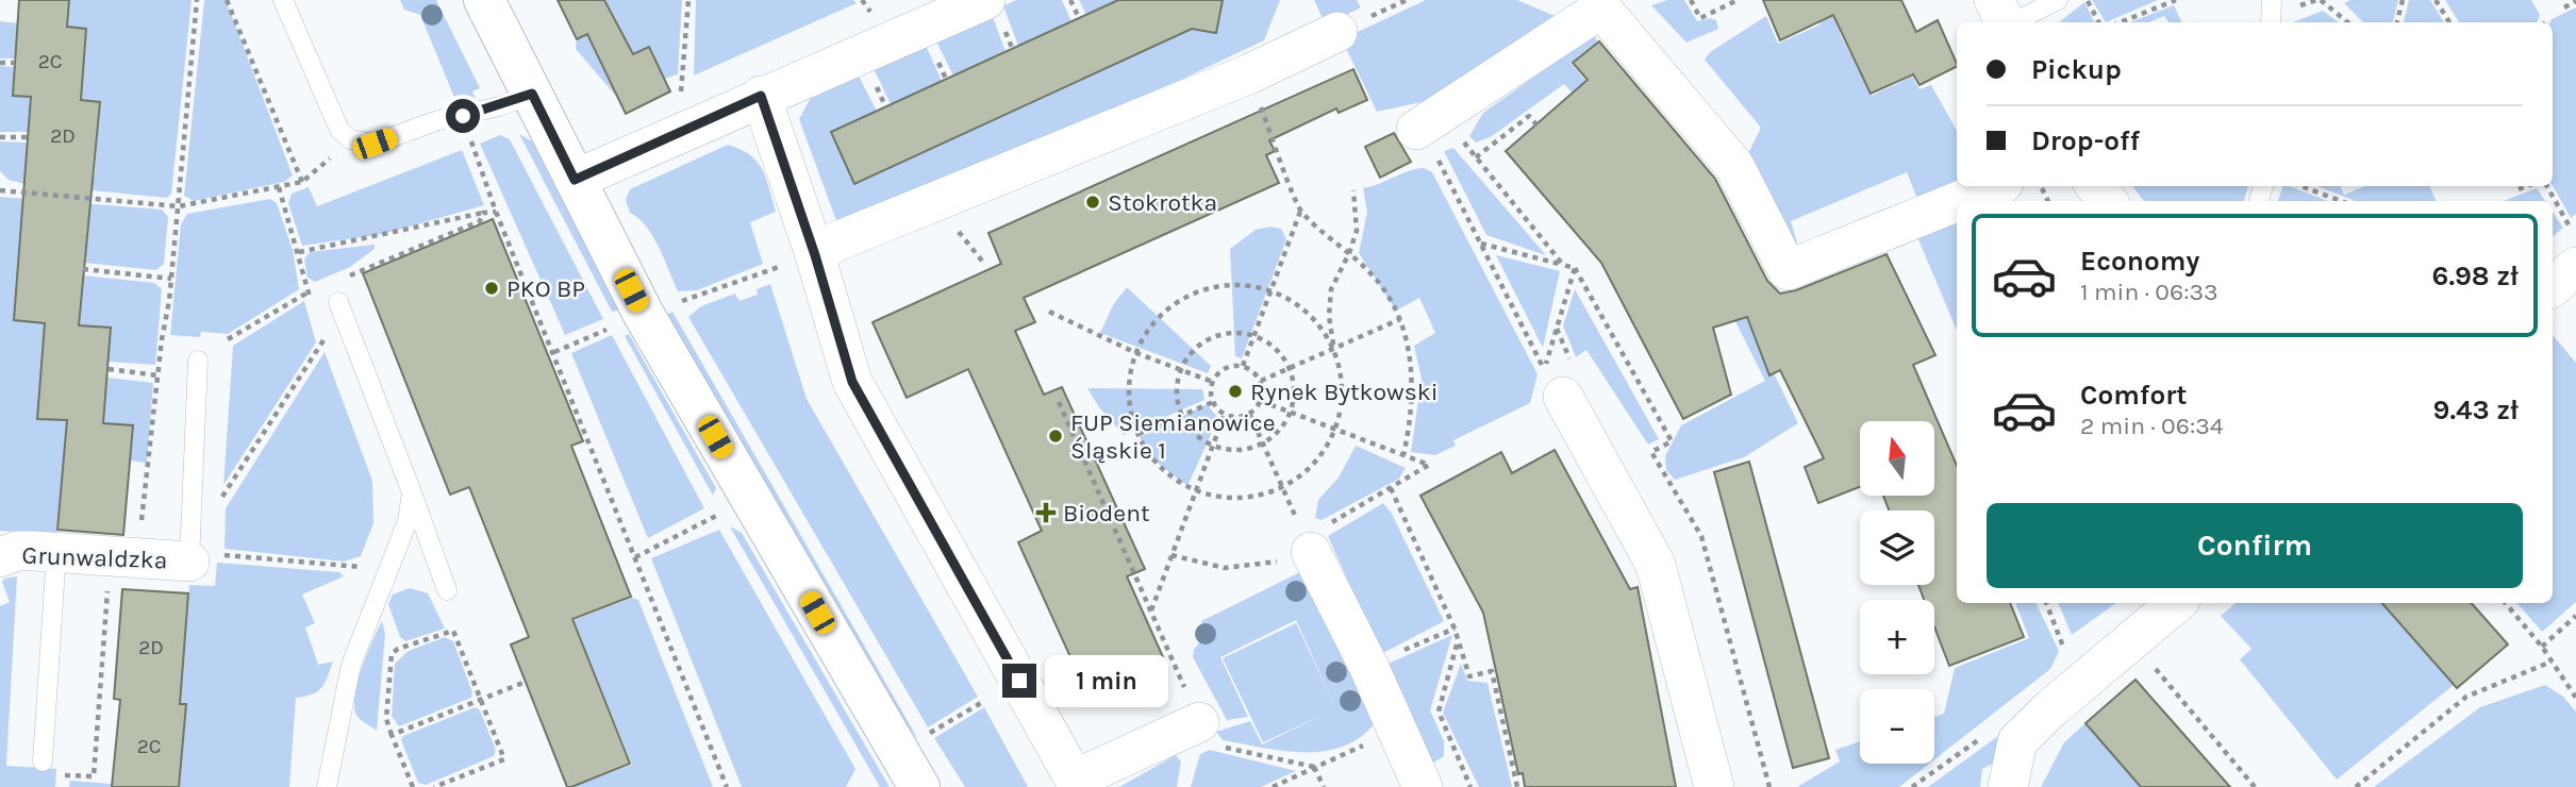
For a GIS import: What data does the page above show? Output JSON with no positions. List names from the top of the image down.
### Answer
{
  "streets": {
    "street": ["Grunwaldzka"]
  },
  "places": {
    "other": [
      "Stokrotka",
      "PKO BP",
      "Rynek Bytkowski",
      "FUP Siemianowice Śląskie 1"
    ],
    "health": ["Biodent"]
  },
  "house_numbers": [
    "2C",
    "2D",
    "2D",
    "2C"
  ],
  "north": "top",
  "page": {
    "banner": ["Pickup", "Drop-off"],
    "list": [
      {
        "name": "Economy",
        "note": "1 min · 06:33",
        "value": "6.98 zł"
      },
      {
        "name": "Comfort",
        "note": "2 min · 06:34",
        "value": "9.43 zł"
      }
    ],
    "map_buttons": ["+", "−"],
    "buttons": "Confirm",
    "bubble": "1 min"
  }
}
